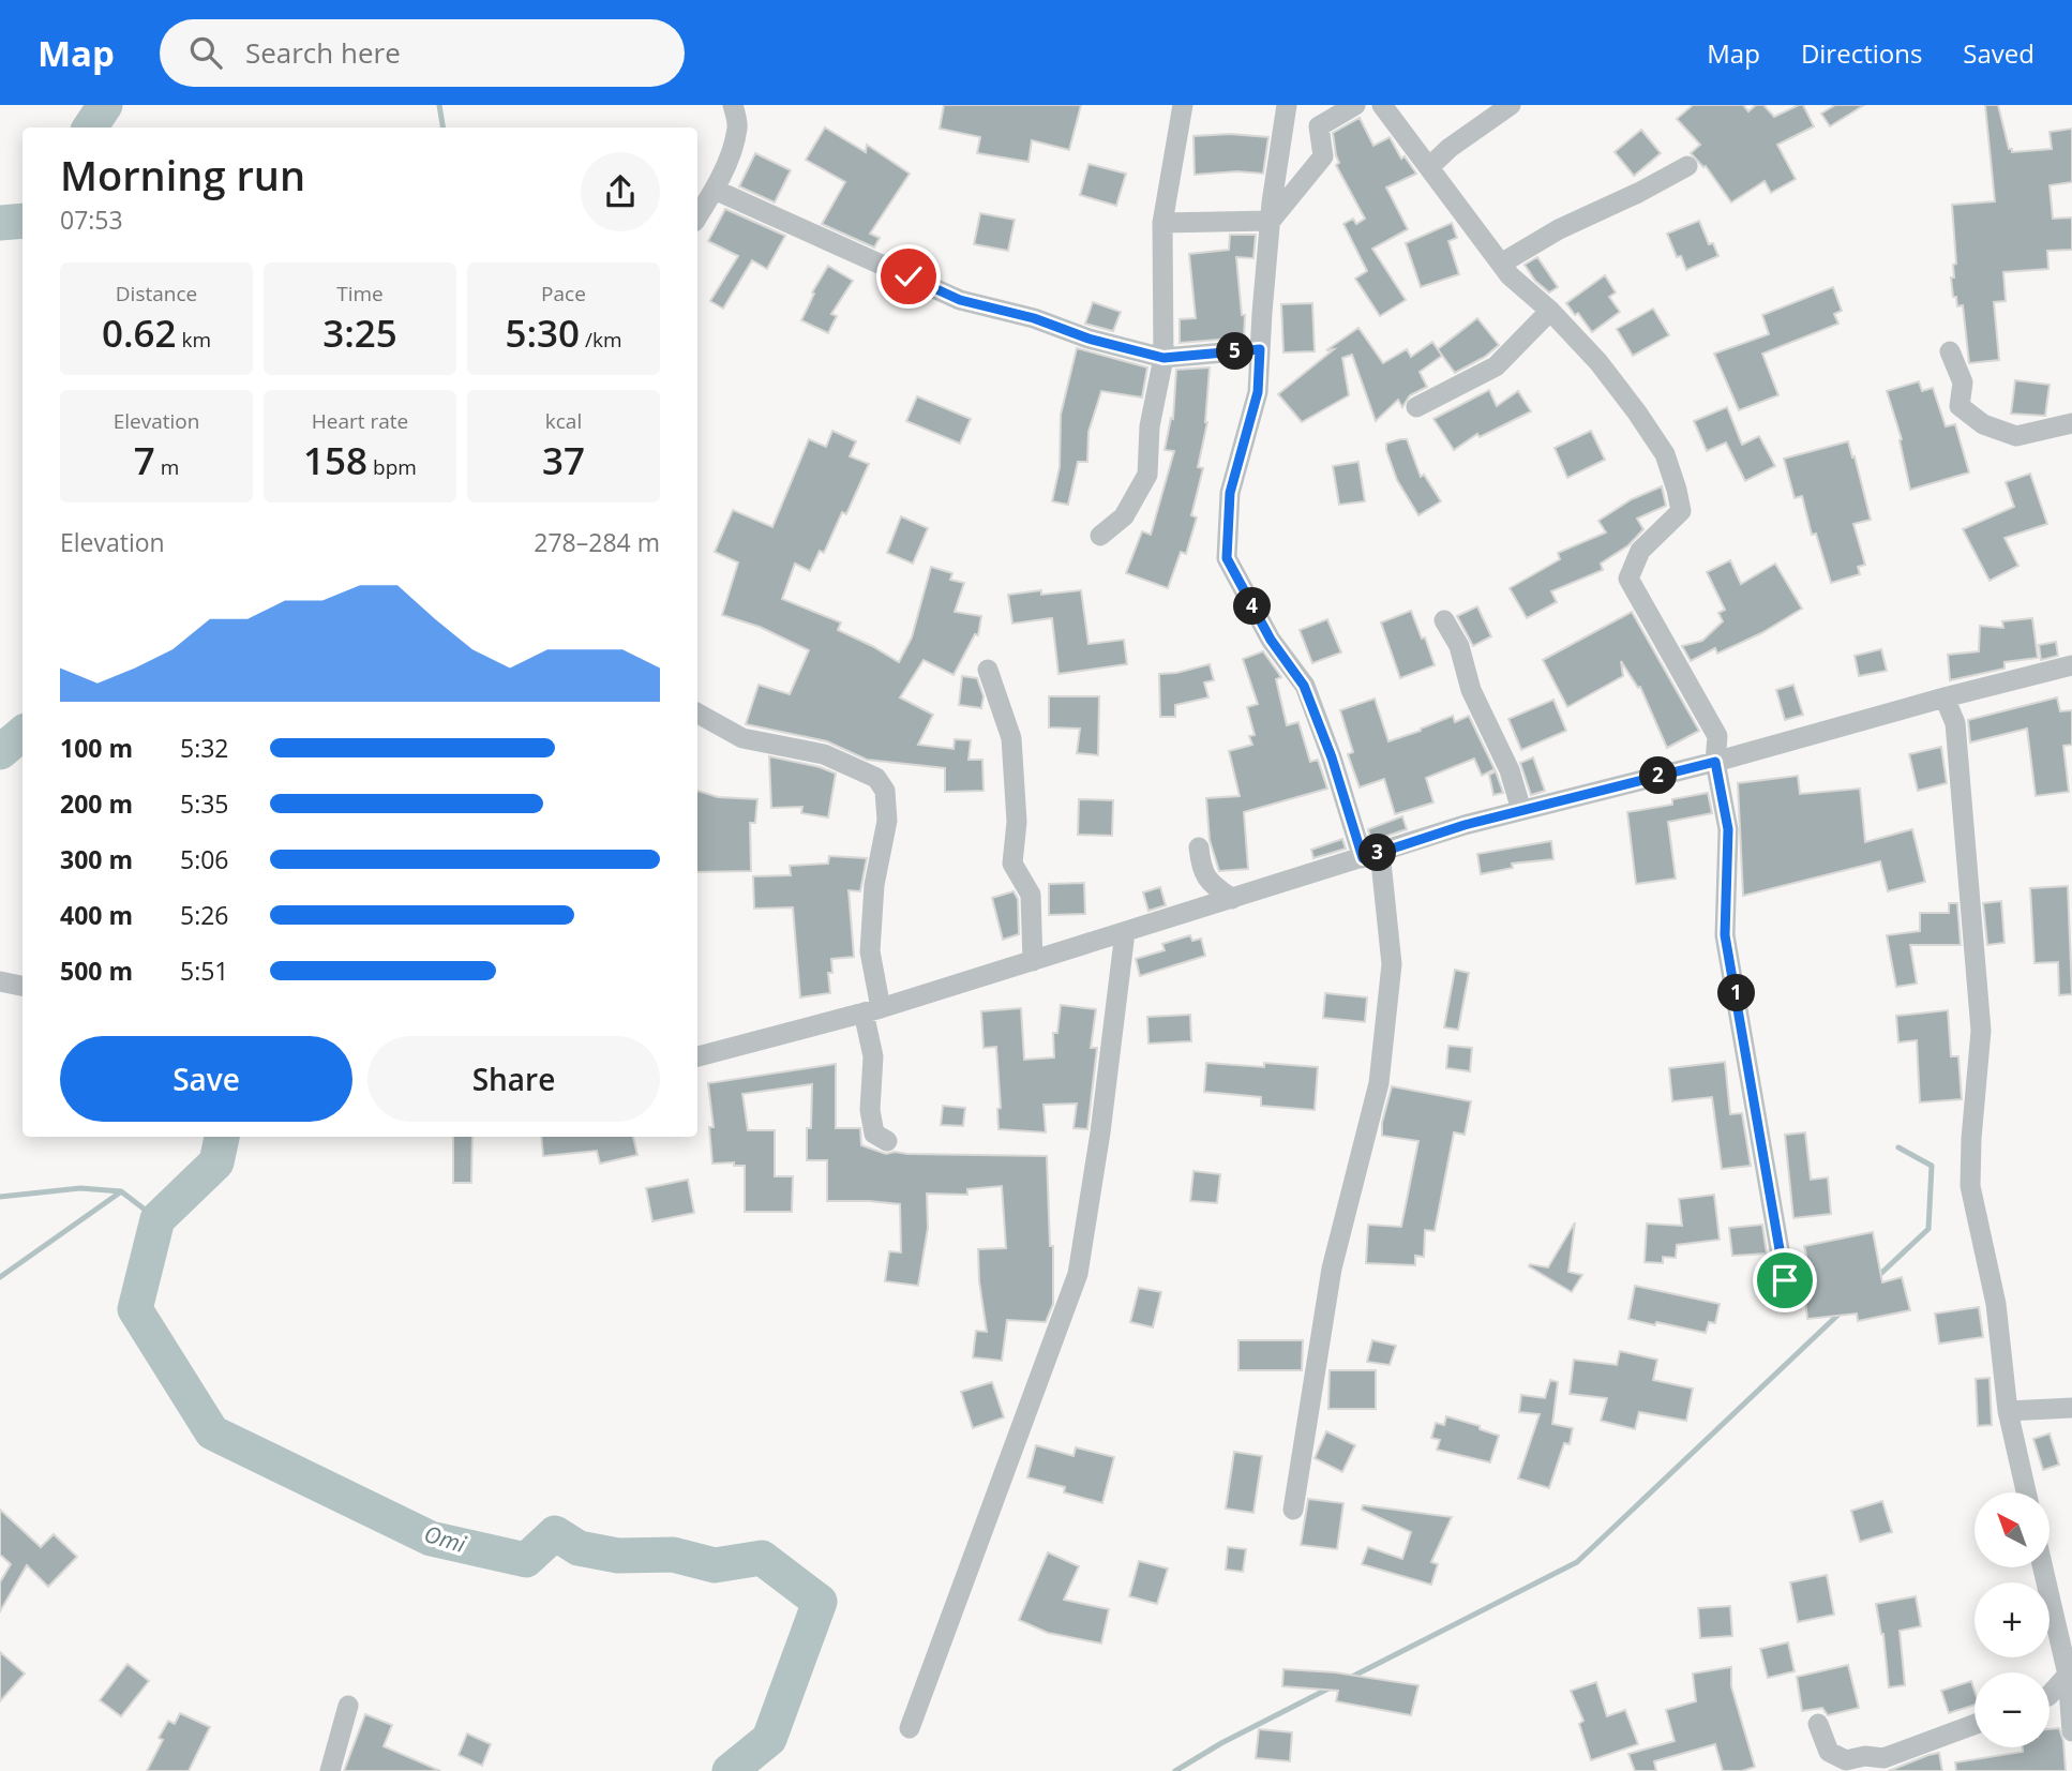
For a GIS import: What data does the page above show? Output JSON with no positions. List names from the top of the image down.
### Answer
{
  "water": ["Omi"],
  "north": "top left",
  "page": {
    "header": "Map",
    "search": "Search here",
    "nav": ["Map", "Directions", "Saved"],
    "heading": ["Morning run", "07:53"],
    "stats": [
      ["Distance", "0.62 km"],
      ["Time", "3:25"],
      ["Pace", "5:30 /km"],
      ["Elevation", "7 m"],
      ["Heart rate", "158 bpm"],
      ["kcal", "37"]
    ],
    "pins": [
      "5",
      "4",
      "2",
      "3",
      "1"
    ],
    "chart": ["Elevation", "278–284 m"],
    "list": [
      {
        "name": "100 m",
        "note": "5:32"
      },
      {
        "name": "200 m",
        "note": "5:35"
      },
      {
        "name": "300 m",
        "note": "5:06"
      },
      {
        "name": "400 m",
        "note": "5:26"
      },
      {
        "name": "500 m",
        "note": "5:51"
      }
    ],
    "buttons": ["Save", "Share"],
    "map_buttons": ["+", "−"]
  }
}
